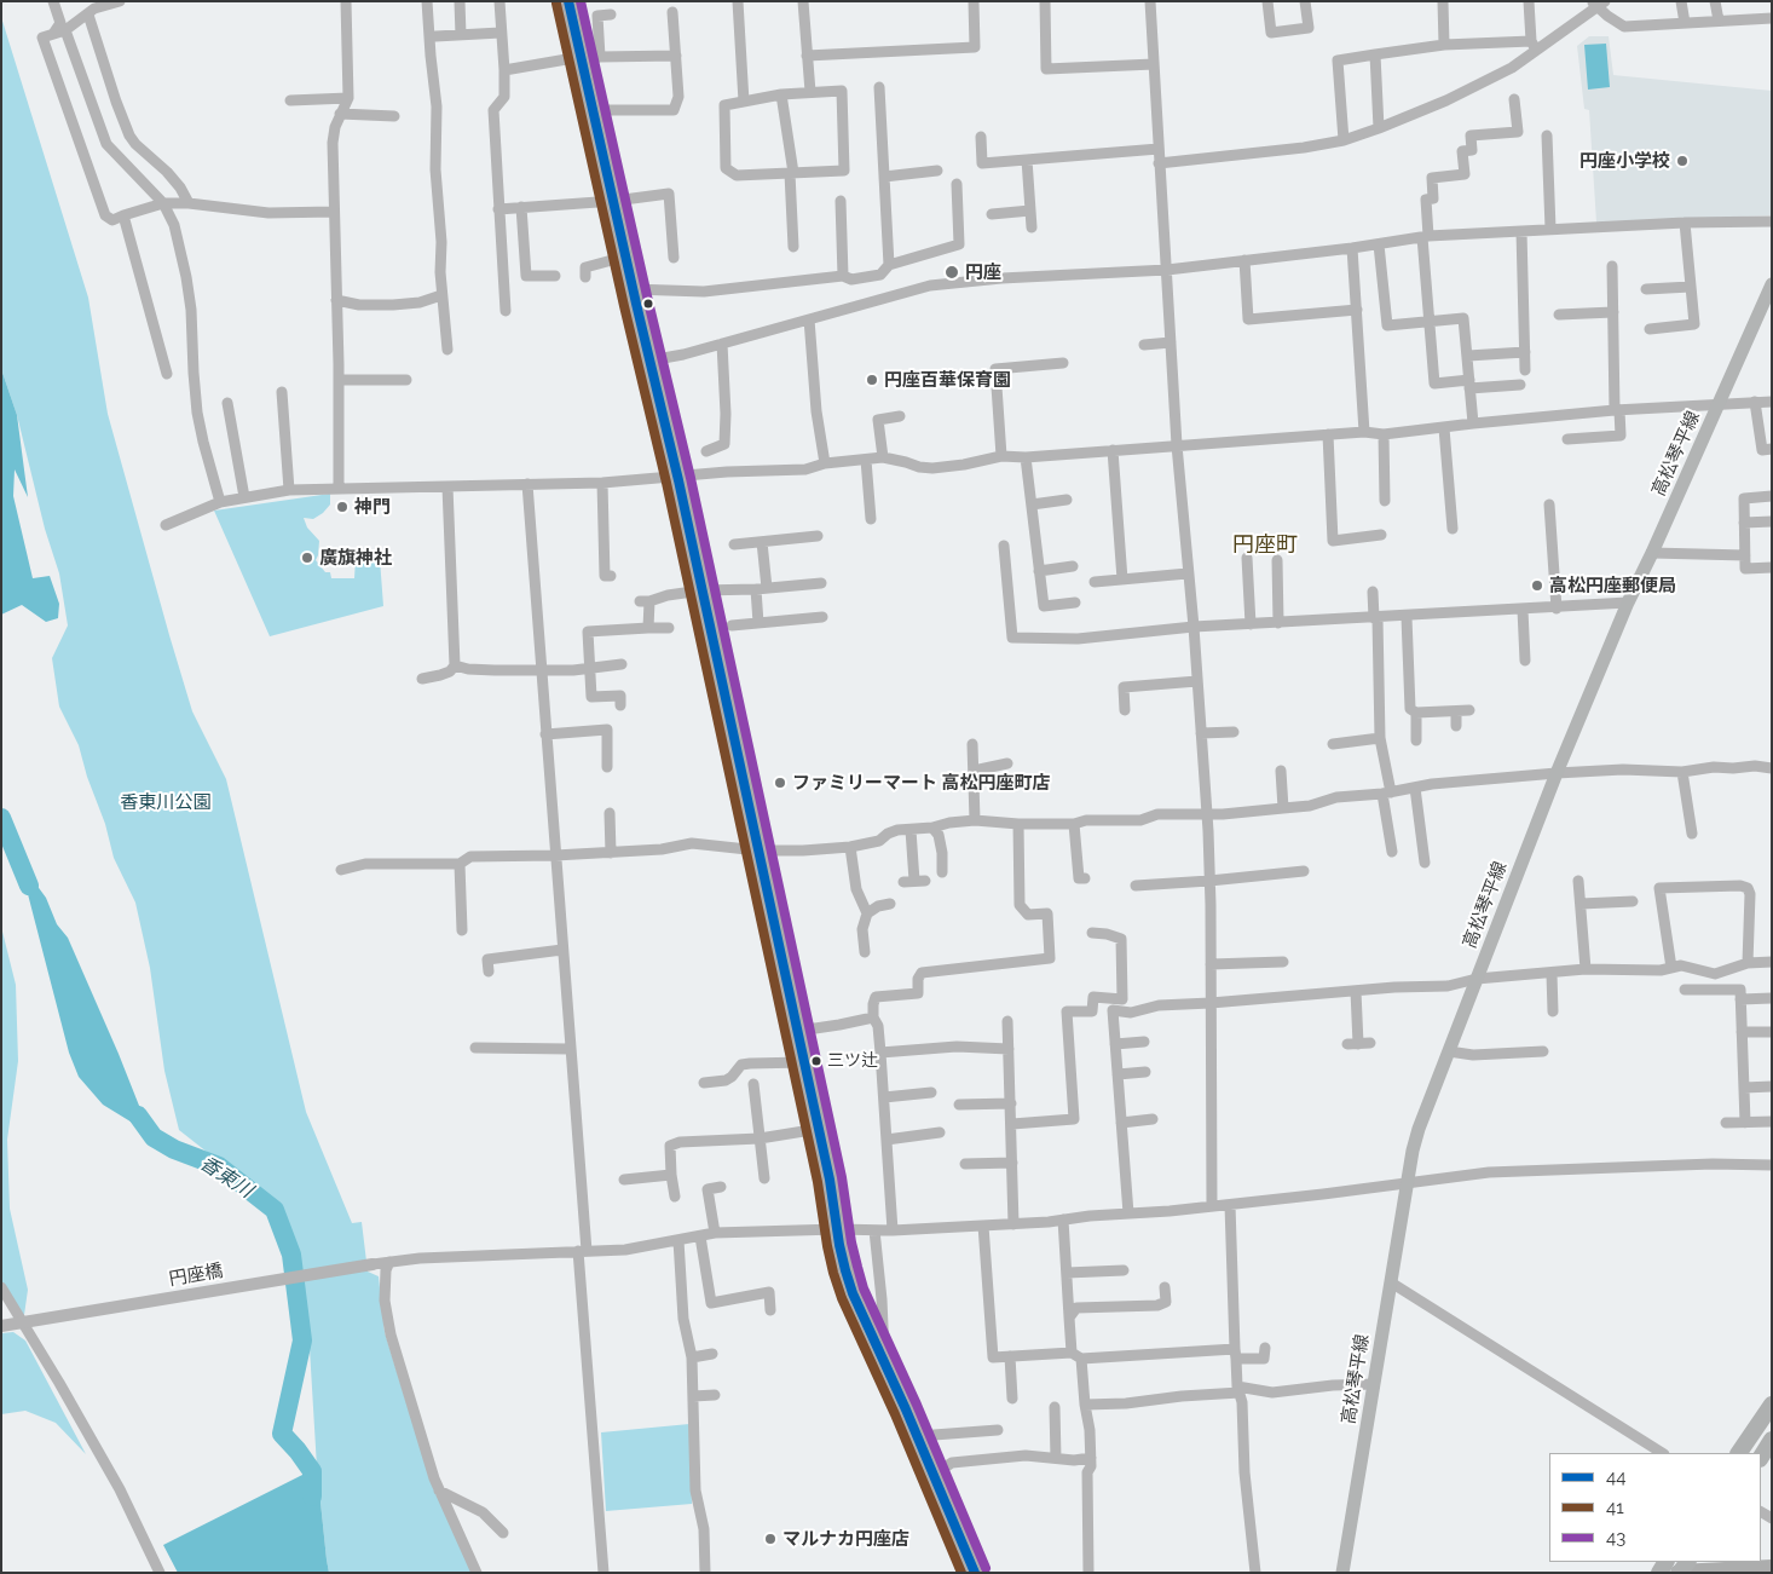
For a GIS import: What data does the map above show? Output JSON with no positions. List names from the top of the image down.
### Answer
{
  "streets": {
    "main road": ["高松琴平線"],
    "street": ["円座橋"]
  },
  "districts": ["円座町"],
  "water": ["香東川"],
  "parks": ["香東川公園"],
  "places": [
    "円座小学校",
    "円座",
    "円座百華保育園",
    "神門",
    "廣旗神社",
    "高松円座郵便局",
    "ファミリーマート 高松円座町店",
    "三ツ辻",
    "マルナカ円座店"
  ],
  "lines": ["transit line 44", "transit line 43", "transit line 41"],
  "legend": ["44", "41", "43"]
}
